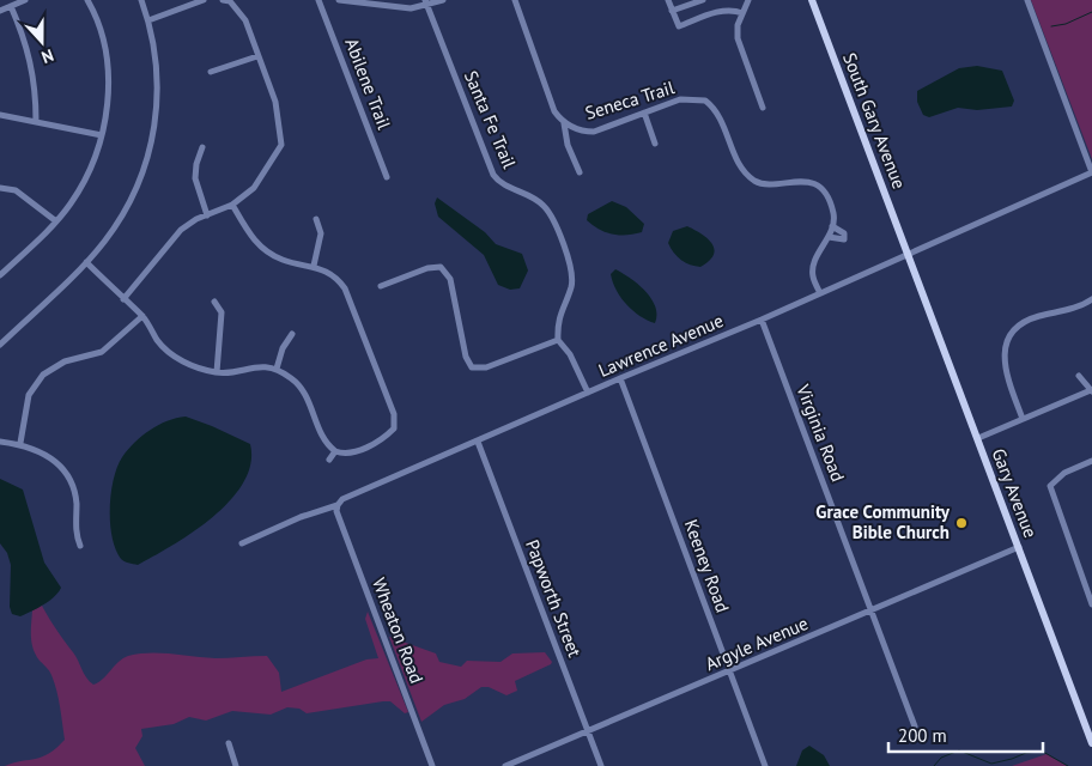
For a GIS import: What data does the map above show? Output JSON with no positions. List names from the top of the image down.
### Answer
{
  "streets": {
    "main road": ["South Gary Avenue", "Gary Avenue"],
    "street": [
      "Abilene Trail",
      "Seneca Trail",
      "Santa Fe Trail",
      "Lawrence Avenue",
      "Virginia Road",
      "Keeney Road",
      "Papworth Street",
      "Wheaton Road",
      "Argyle Avenue"
    ]
  },
  "crossings": [
    ["Seneca Trail", "Lawrence Avenue"],
    ["South Gary Avenue", "Lawrence Avenue"],
    ["South Gary Avenue", "Gary Avenue"],
    ["Lawrence Avenue", "Virginia Road"],
    ["Lawrence Avenue", "Gary Avenue"],
    ["Lawrence Avenue", "Keeney Road"],
    ["Lawrence Avenue", "Papworth Street"],
    ["Lawrence Avenue", "Wheaton Road"],
    ["Virginia Road", "Argyle Avenue"],
    ["Gary Avenue", "Argyle Avenue"],
    ["Keeney Road", "Argyle Avenue"],
    ["Papworth Street", "Argyle Avenue"]
  ],
  "places": ["Grace Community Bible Church"],
  "scale_bar": "200 m",
  "north": "bottom"
}
